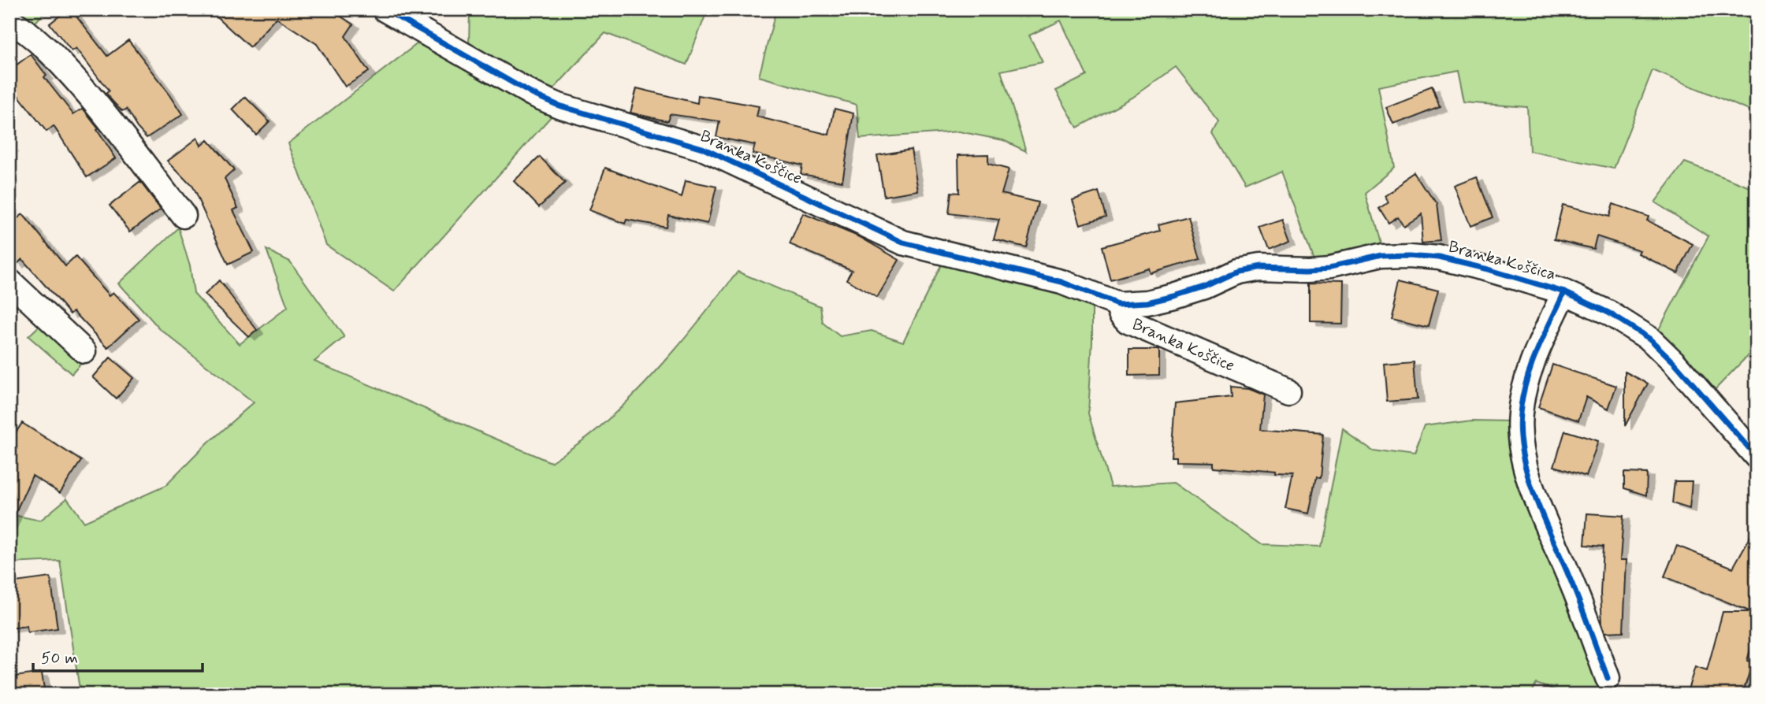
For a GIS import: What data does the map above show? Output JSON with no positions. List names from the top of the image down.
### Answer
{
  "streets": {
    "street": ["Branka Koščice", "Branka Koščica"]
  },
  "crossings": [
    ["Branka Koščice", "Branka Koščica"]
  ],
  "scale_bar": "50 m"
}
